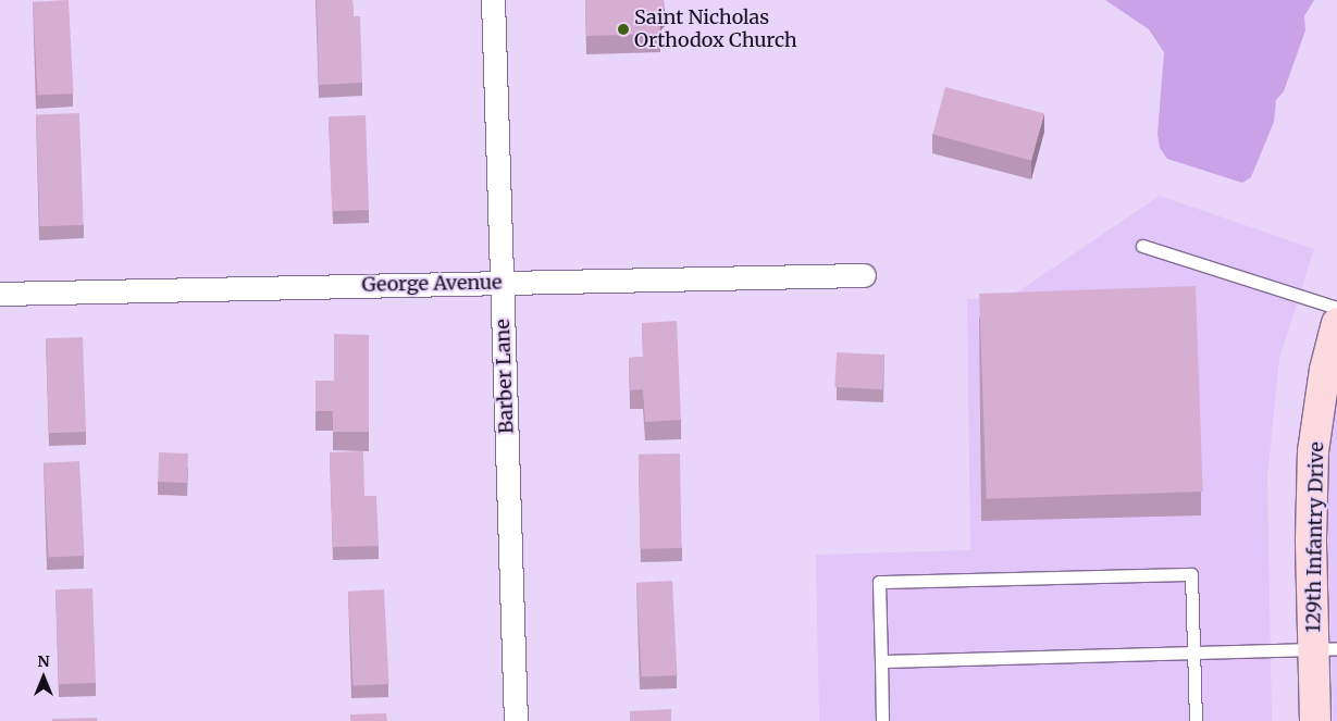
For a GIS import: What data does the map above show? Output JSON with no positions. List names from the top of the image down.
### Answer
{
  "streets": {
    "street": ["George Avenue", "Barber Lane", "129th Infantry Drive"]
  },
  "crossings": [
    ["George Avenue", "Barber Lane"]
  ],
  "places": ["Saint Nicholas Orthodox Church"],
  "north": "top"
}
